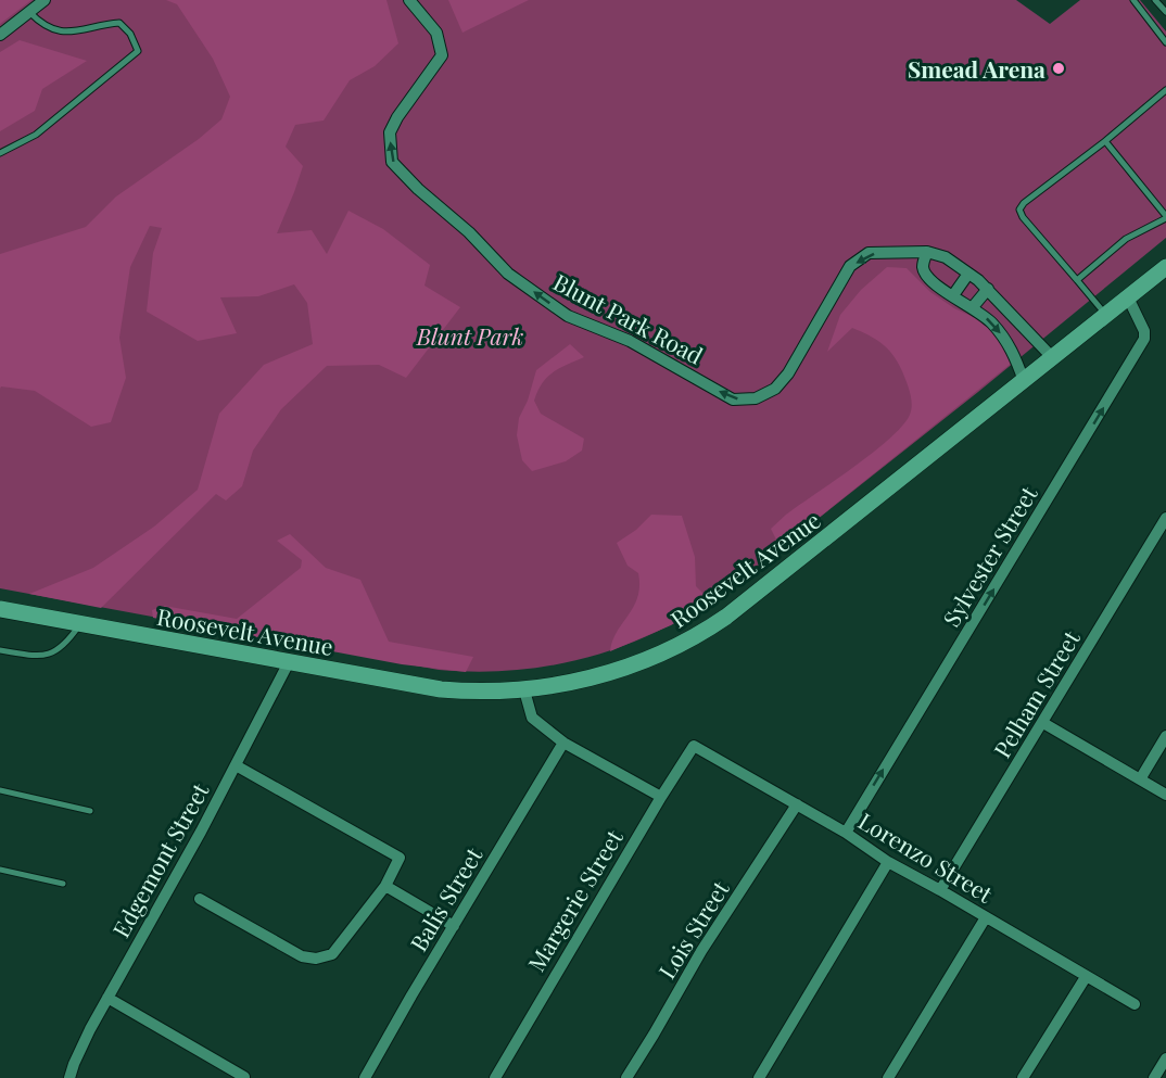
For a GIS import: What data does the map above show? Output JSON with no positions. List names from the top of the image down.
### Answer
{
  "streets": {
    "main road": ["Roosevelt Avenue"],
    "street": [
      "Blunt Park Road",
      "Sylvester Street",
      "Pelham Street",
      "Lorenzo Street",
      "Edgemont Street",
      "Balis Street",
      "Margerie Street",
      "Lois Street"
    ]
  },
  "crossings": [
    ["Blunt Park Road", "Roosevelt Avenue"],
    ["Sylvester Street", "Roosevelt Avenue"],
    ["Sylvester Street", "Lorenzo Street"],
    ["Roosevelt Avenue", "Edgemont Street"],
    ["Pelham Street", "Lorenzo Street"],
    ["Lorenzo Street", "Margerie Street"],
    ["Lorenzo Street", "Lois Street"]
  ],
  "one_way": ["Sylvester Street"],
  "parks": ["Blunt Park"],
  "places": ["Smead Arena"]
}
